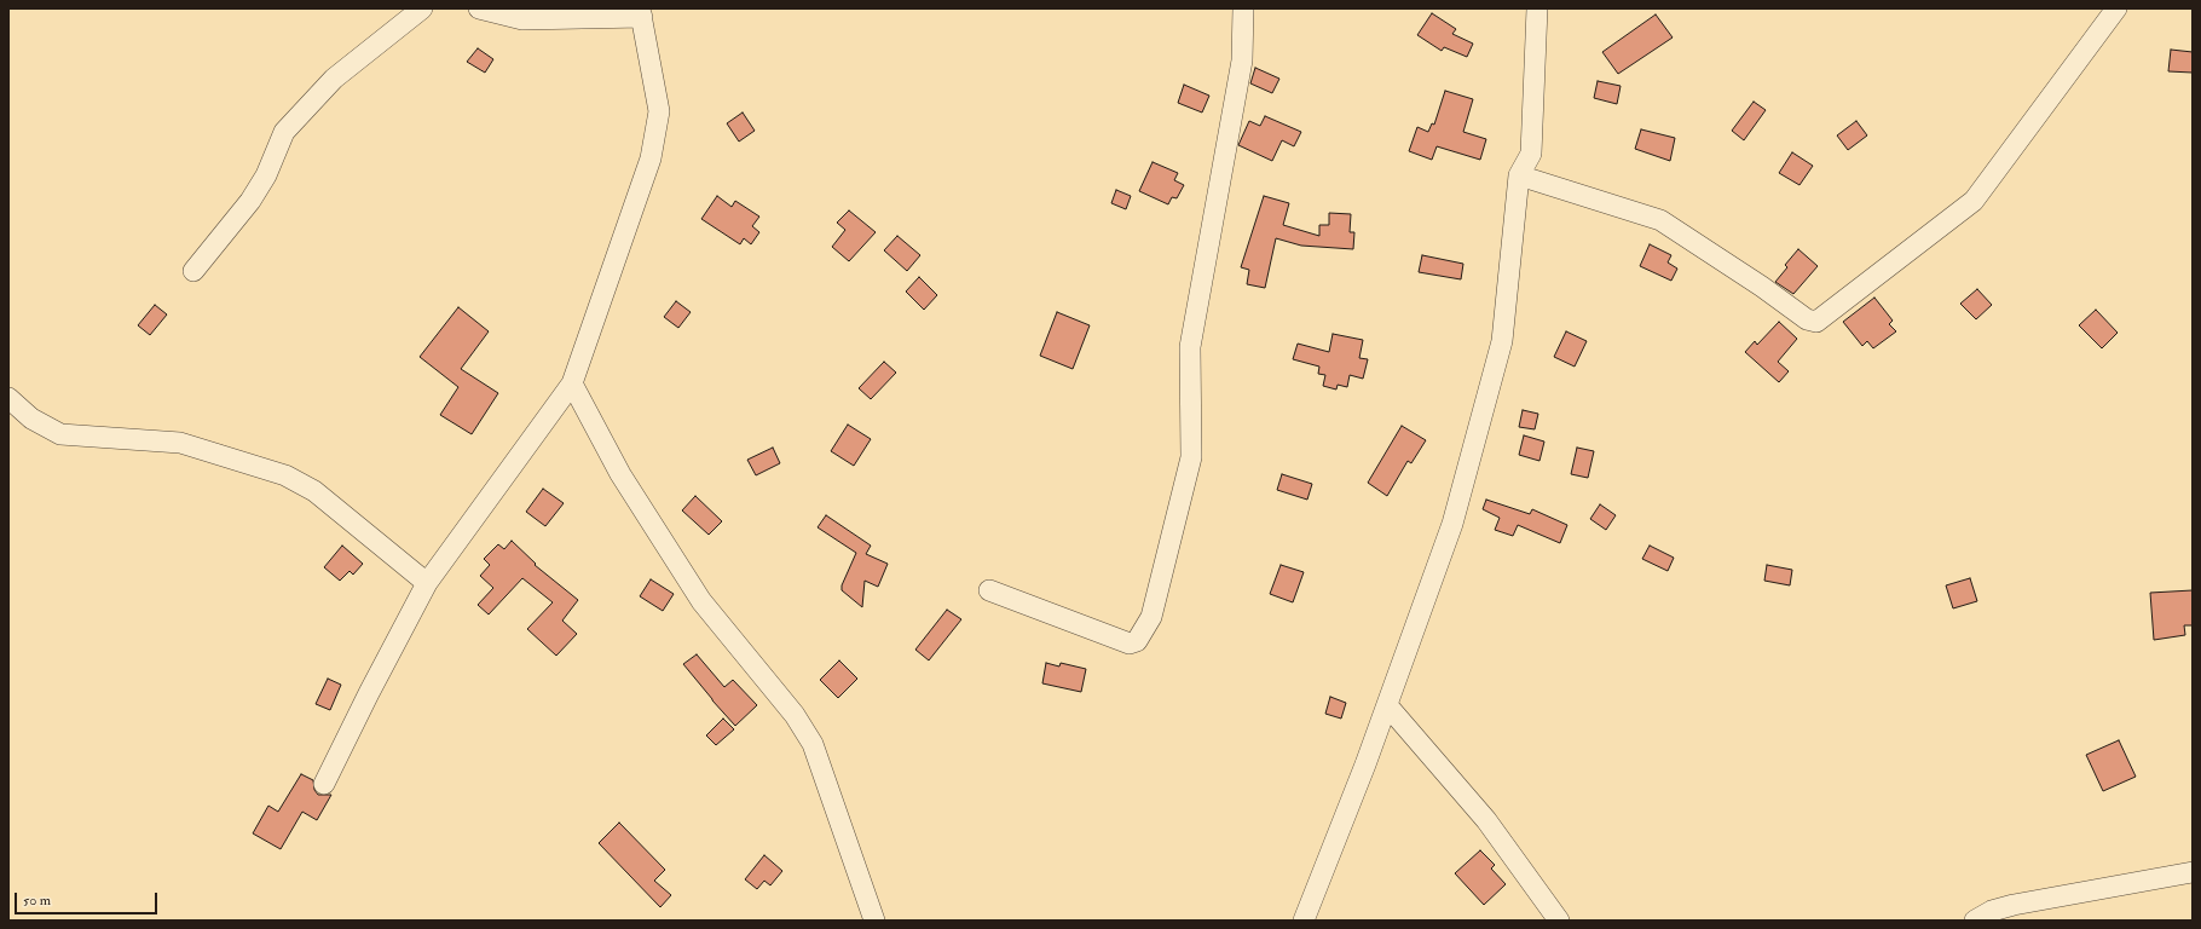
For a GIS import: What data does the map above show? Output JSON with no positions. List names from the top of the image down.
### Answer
{
  "scale_bar": "50 m"
}
